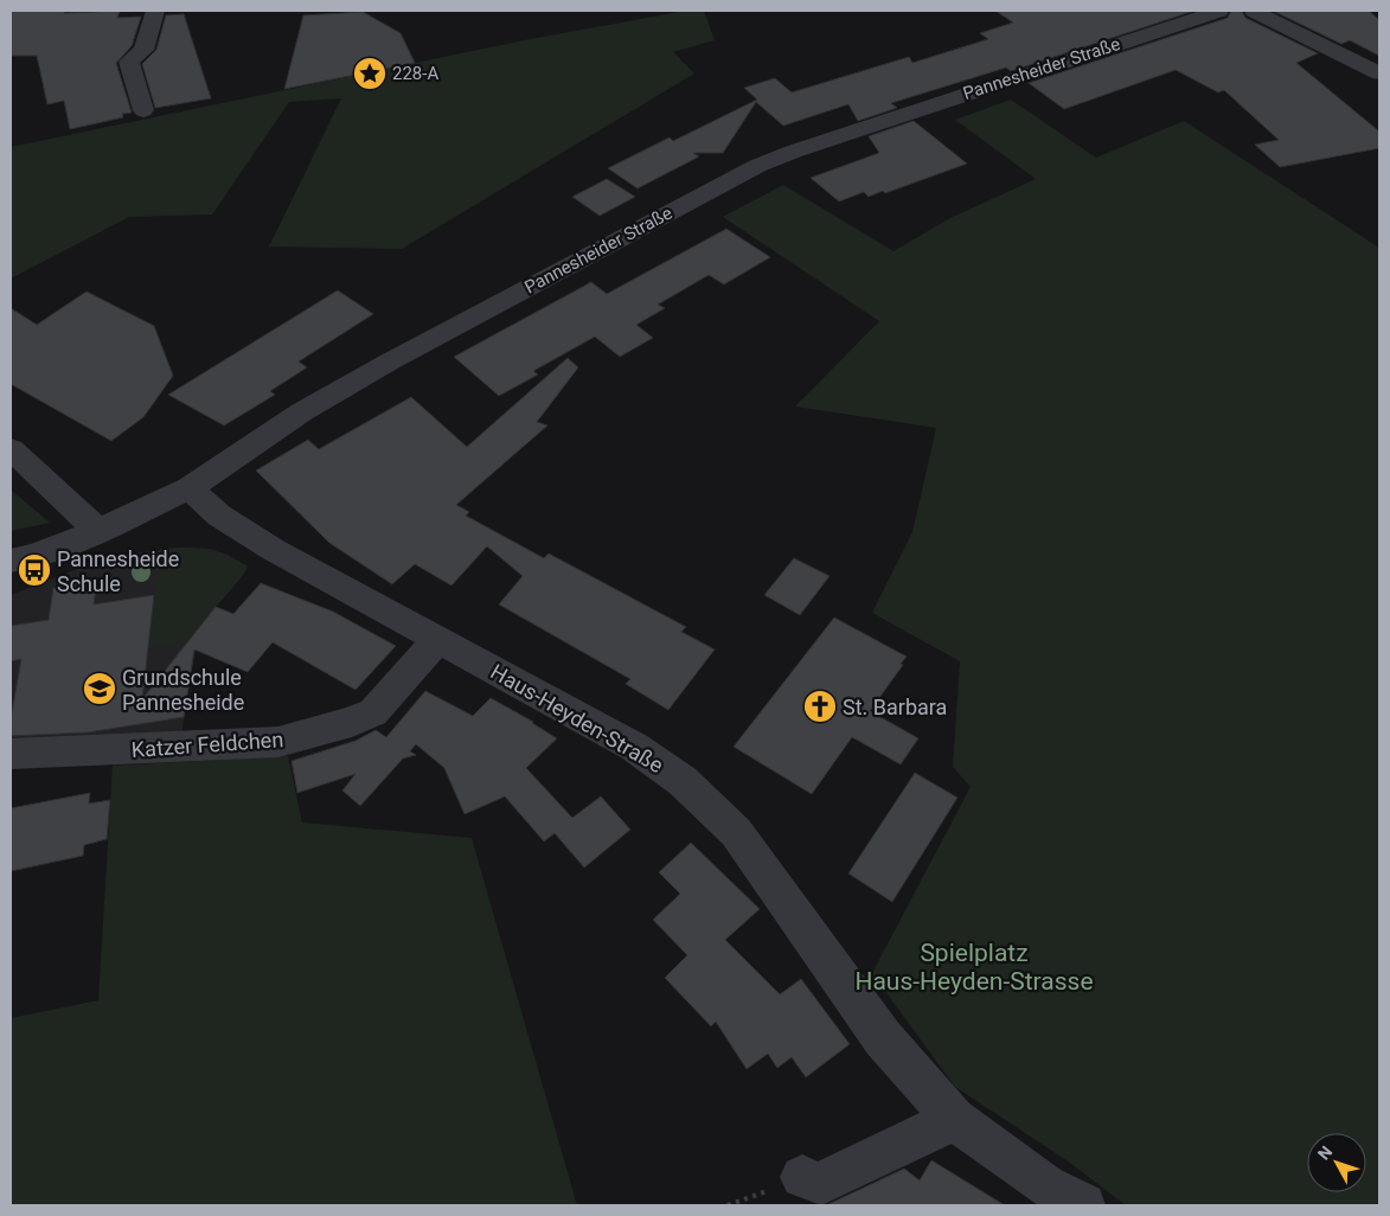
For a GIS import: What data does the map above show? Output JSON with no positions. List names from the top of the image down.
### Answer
{
  "streets": {
    "street": ["Pannesheider Straße", "Haus-Heyden-Straße", "Katzer Feldchen"]
  },
  "crossings": [
    ["Pannesheider Straße", "Haus-Heyden-Straße"],
    ["Haus-Heyden-Straße", "Katzer Feldchen"]
  ],
  "parks": ["Spielplatz Haus-Heyden-Strasse"],
  "places": {
    "place": ["228-A"],
    "bus stop": ["Pannesheide Schule"],
    "school or university": ["Grundschule Pannesheide"],
    "church": ["St. Barbara"]
  },
  "north": "top left"
}
